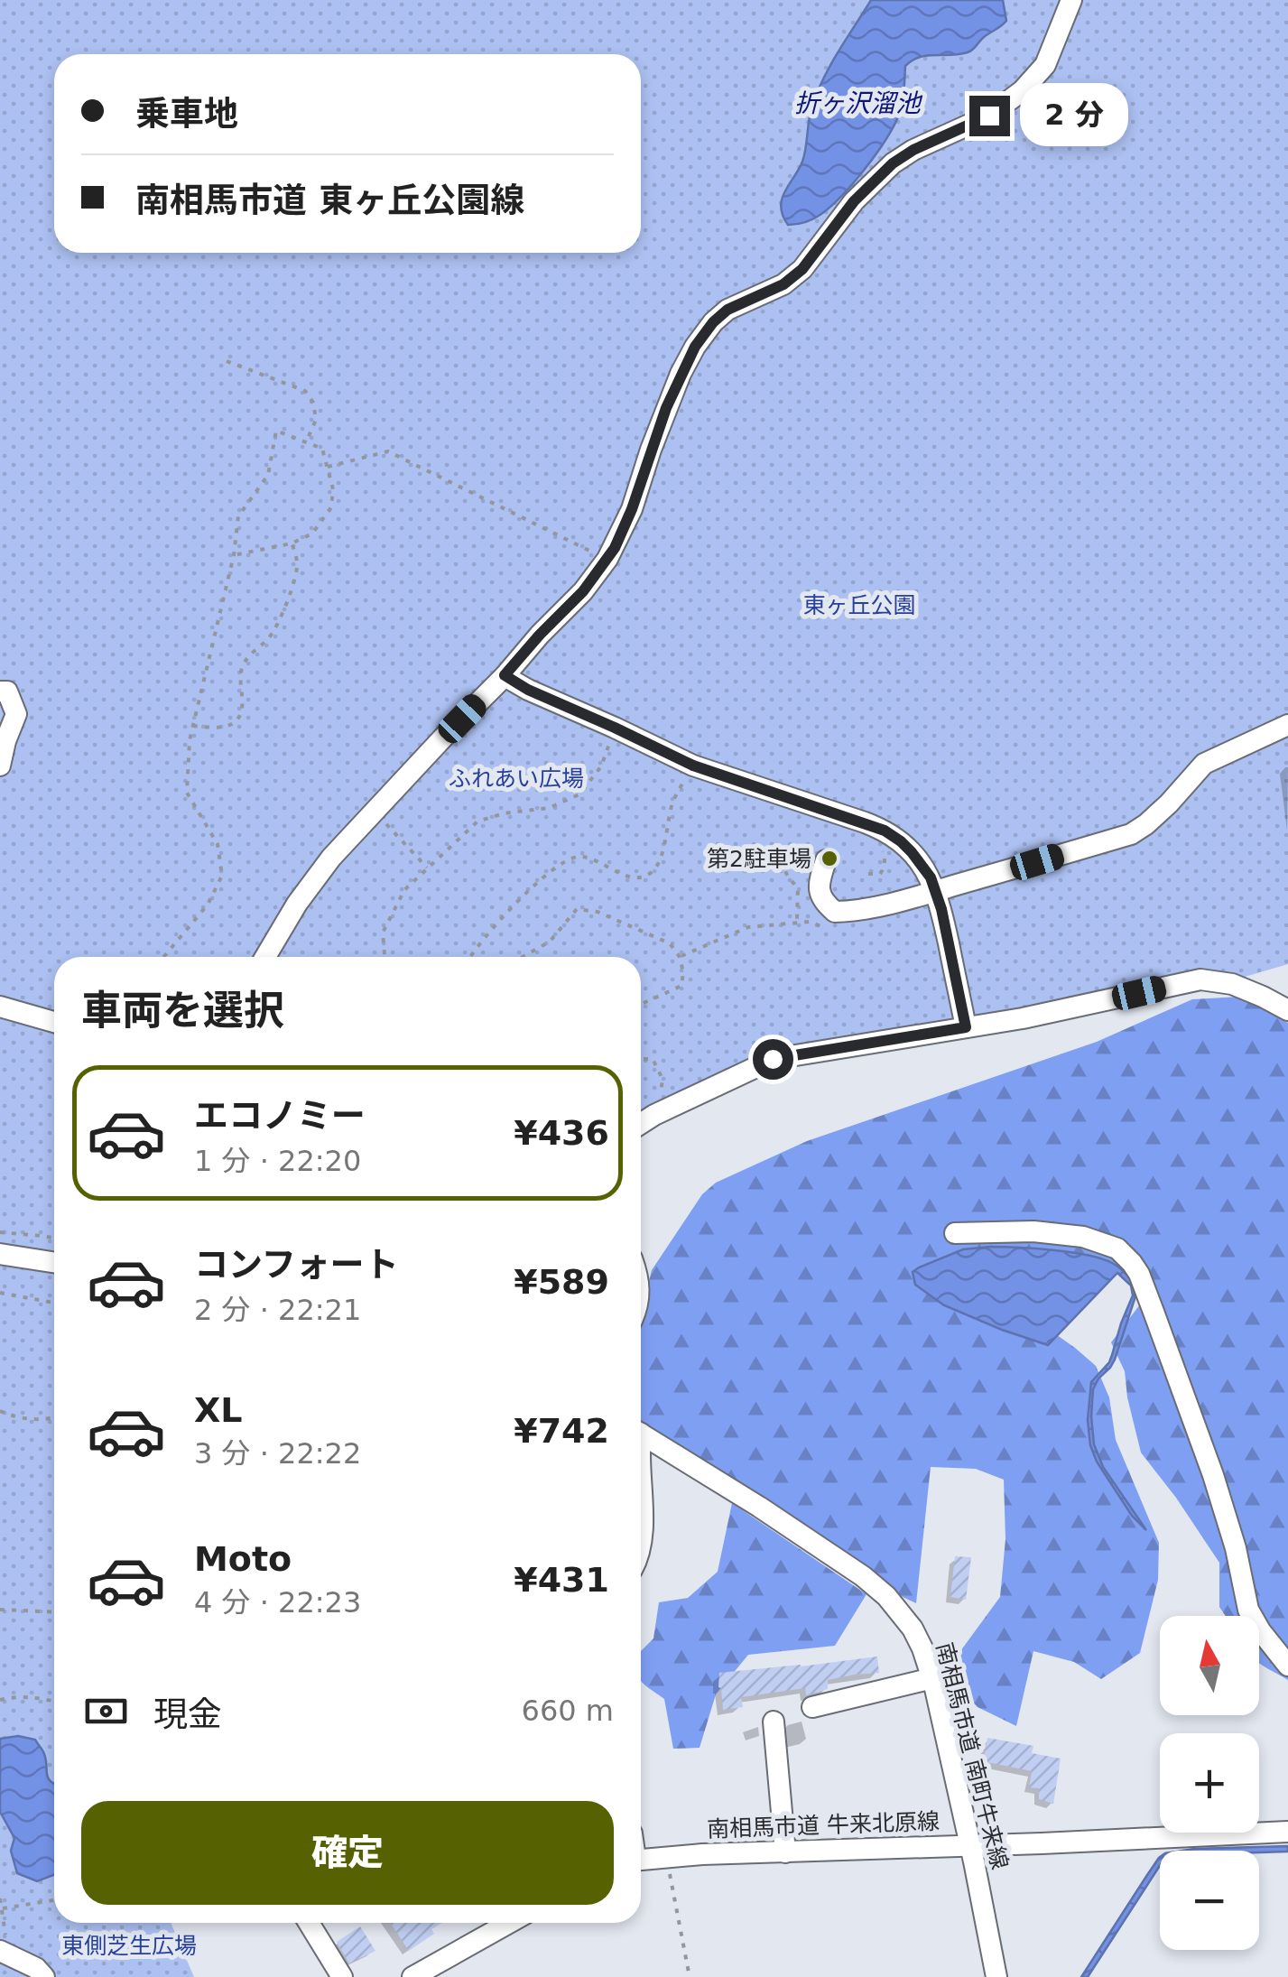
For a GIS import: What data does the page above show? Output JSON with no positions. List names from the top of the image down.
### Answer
{
  "streets": {
    "street": ["南相馬市道 南町牛来線", "南相馬市道 牛来北原線"]
  },
  "crossings": [
    ["南相馬市道 南町牛来線", "南相馬市道 牛来北原線"]
  ],
  "water": ["折ヶ沢溜池"],
  "parks": ["東ヶ丘公園", "ふれあい広場", "東側芝生広場"],
  "places": ["第2駐車場"],
  "north": "top",
  "page": {
    "banner": ["乗車地", "南相馬市道 東ヶ丘公園線"],
    "bubble": "2 分",
    "heading": "車両を選択",
    "list": [
      {
        "name": "エコノミー",
        "note": "1 分 · 22:20",
        "value": "¥436"
      },
      {
        "name": "コンフォート",
        "note": "2 分 · 22:21",
        "value": "¥589"
      },
      {
        "name": "XL",
        "note": "3 分 · 22:22",
        "value": "¥742"
      },
      {
        "name": "Moto",
        "note": "4 分 · 22:23",
        "value": "¥431"
      }
    ],
    "map_buttons": ["+", "−"],
    "pay": ["現金", "660 m"],
    "buttons": "確定"
  }
}
